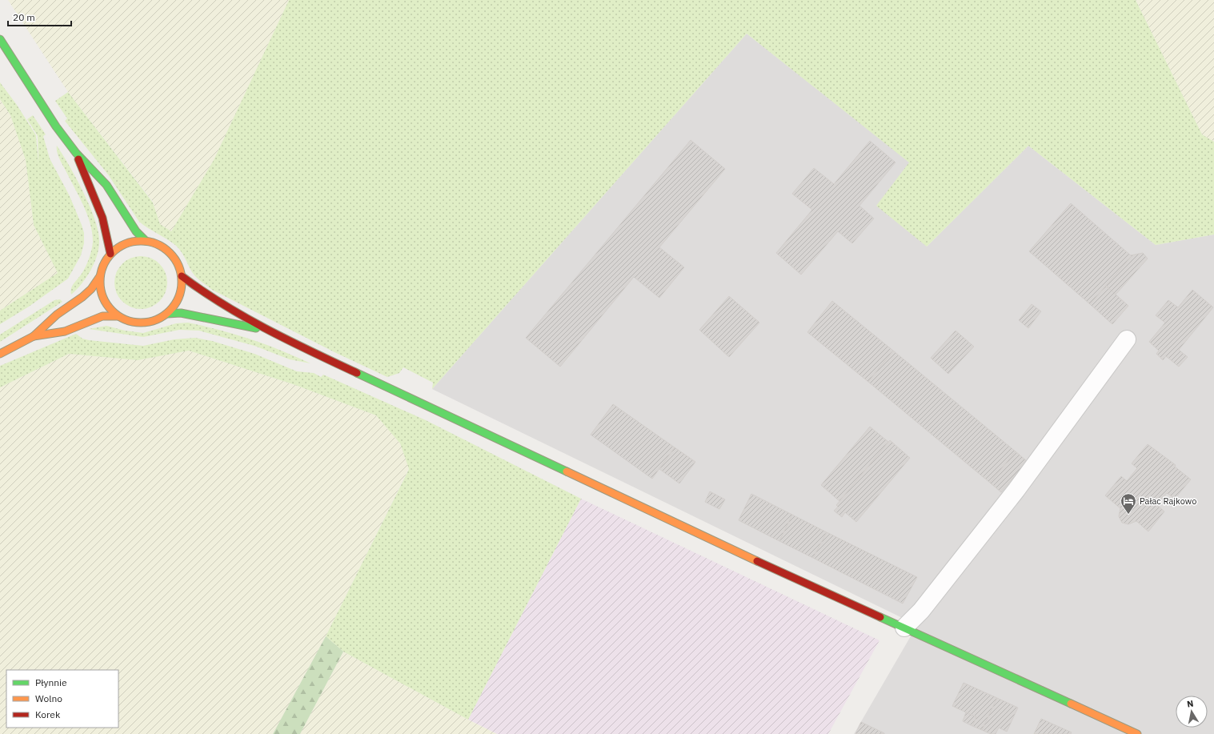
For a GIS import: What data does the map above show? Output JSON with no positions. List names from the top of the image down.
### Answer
{
  "places": {
    "hotel": ["Pałac Rajkowo"]
  },
  "legend": ["Płynnie", "Wolno", "Korek"],
  "scale_bar": "20 m",
  "north": "top"
}
